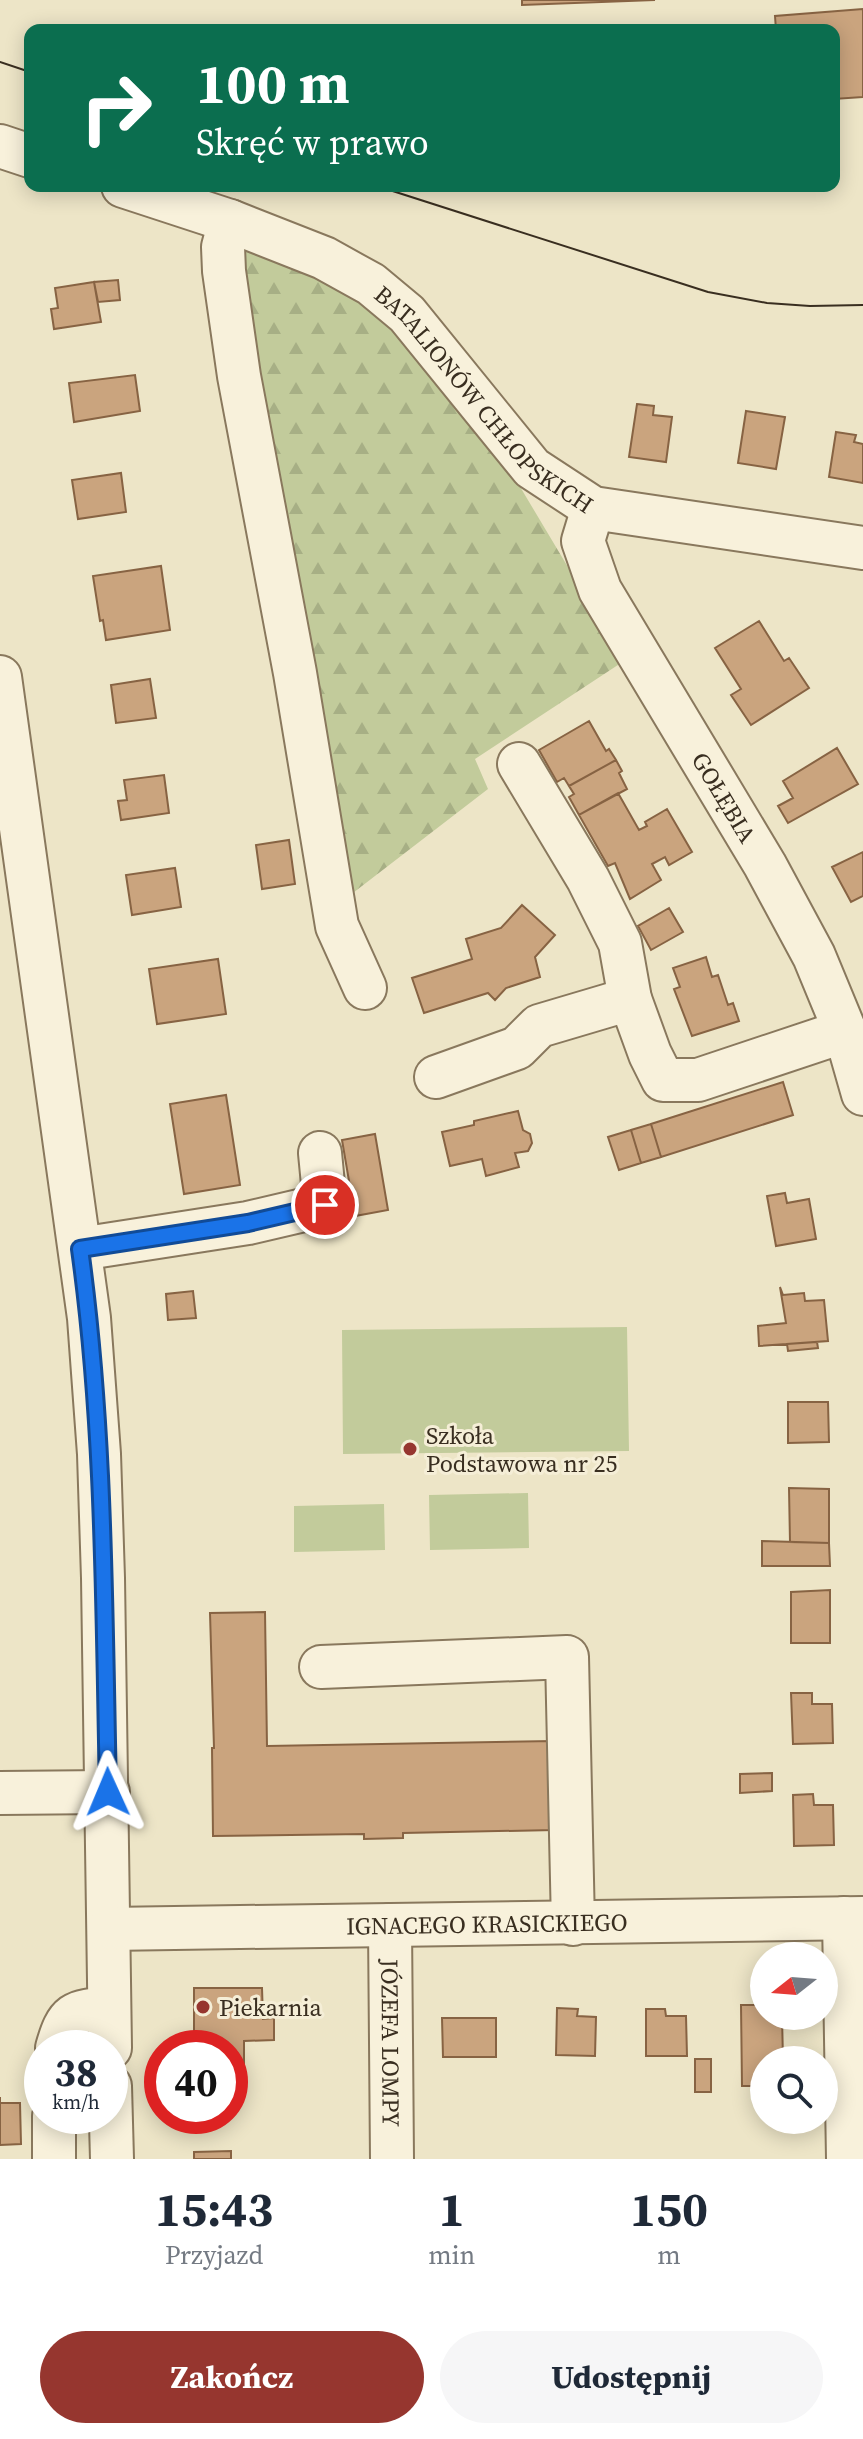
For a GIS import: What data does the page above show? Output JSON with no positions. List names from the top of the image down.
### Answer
{
  "streets": {
    "street": [
      "BATALIONÓW CHŁOPSKICH",
      "GOŁĘBIA",
      "IGNACEGO KRASICKIEGO",
      "JÓZEFA LOMPY"
    ]
  },
  "crossings": [
    ["BATALIONÓW CHŁOPSKICH", "GOŁĘBIA"],
    ["IGNACEGO KRASICKIEGO", "JÓZEFA LOMPY"]
  ],
  "places": ["Szkoła Podstawowa nr 25", "Piekarnia"],
  "north": "left",
  "page": {
    "turn": ["100 m", "Skręć w prawo"],
    "speed": "38 km/h",
    "limit": "40",
    "eta": [
      "15:43",
      "Przyjazd",
      "1",
      "min",
      "150",
      "m"
    ],
    "buttons": ["Zakończ", "Udostępnij"]
  }
}
